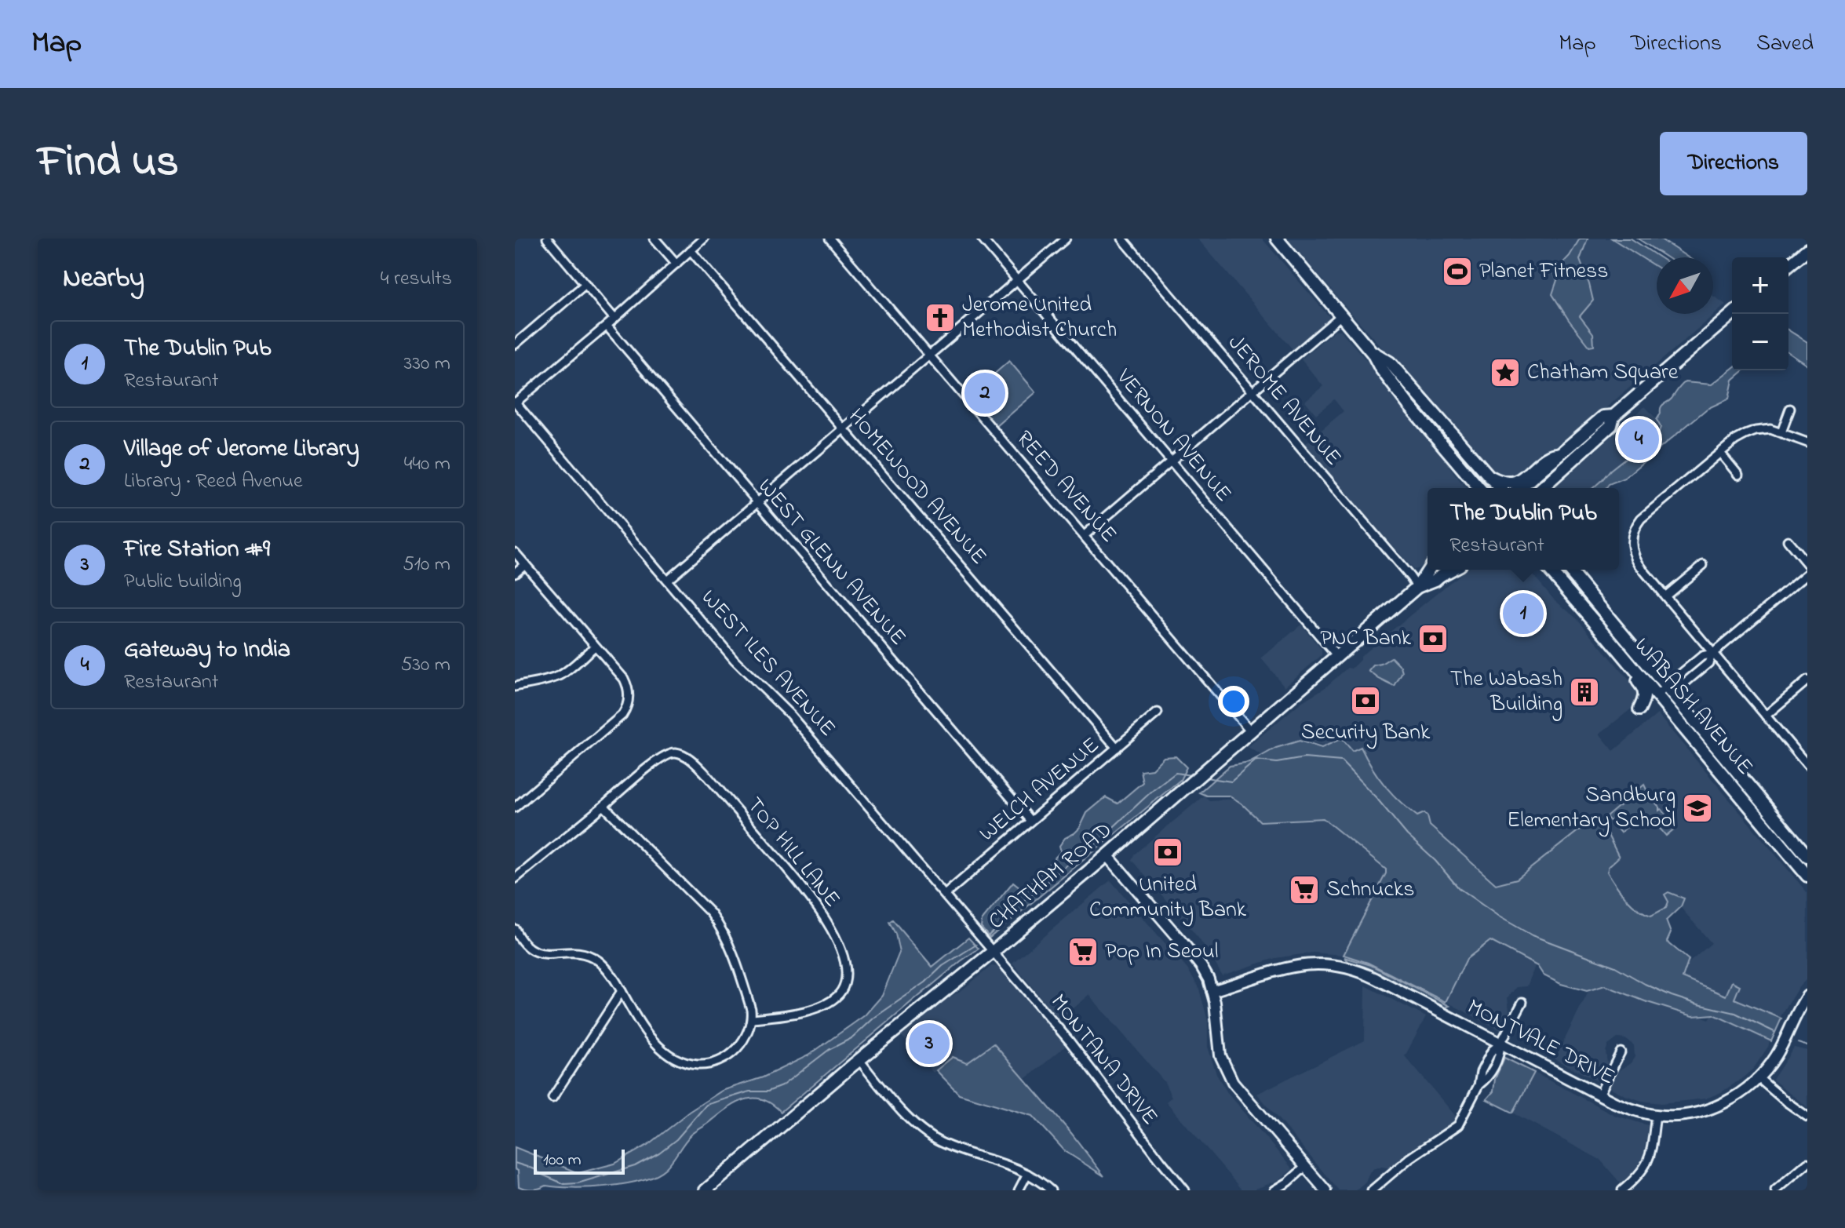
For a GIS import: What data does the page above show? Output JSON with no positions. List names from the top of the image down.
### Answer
{
  "streets": {
    "main road": ["WABASH AVENUE", "CHATHAM ROAD"],
    "street": [
      "JEROME AVENUE",
      "VERNON AVENUE",
      "HOMEWOOD AVENUE",
      "REED AVENUE",
      "WEST GLENN AVENUE",
      "WEST ILES AVENUE",
      "WELCH AVENUE",
      "TOP HILL LANE",
      "MONTVALE DRIVE",
      "MONTANA DRIVE"
    ]
  },
  "crossings": [
    ["JEROME AVENUE", "CHATHAM ROAD"],
    ["VERNON AVENUE", "CHATHAM ROAD"],
    ["HOMEWOOD AVENUE", "WELCH AVENUE"],
    ["REED AVENUE", "CHATHAM ROAD"],
    ["WEST GLENN AVENUE", "WELCH AVENUE"],
    ["WEST ILES AVENUE", "WELCH AVENUE"],
    ["WEST ILES AVENUE", "CHATHAM ROAD"],
    ["WEST ILES AVENUE", "MONTANA DRIVE"],
    ["CHATHAM ROAD", "MONTANA DRIVE"]
  ],
  "places": {
    "sports": ["Planet Fitness"],
    "church": ["Jerome United Methodist Church"],
    "place": ["Chatham Square"],
    "bank": ["PNC Bank", "Security Bank", "United Community Bank"],
    "building": ["The Wabash Building"],
    "school or university": ["Sandburg Elementary School"],
    "supermarket": ["Schnucks", "Pop In Seoul"]
  },
  "scale_bar": "100 m",
  "north": "bottom left",
  "page": {
    "header": "Map",
    "nav": ["Map", "Directions", "Saved"],
    "title": "Find us",
    "buttons": "Directions",
    "heading": ["Nearby", "4 results"],
    "map_buttons": ["+", "−"],
    "list": [
      {
        "mark": "1",
        "name": "The Dublin Pub",
        "note": "Restaurant",
        "value": "330 m"
      },
      {
        "mark": "2",
        "name": "Village of Jerome Library",
        "note": "Library · Reed Avenue",
        "value": "440 m"
      },
      {
        "mark": "3",
        "name": "Fire Station #9",
        "note": "Public building",
        "value": "510 m"
      },
      {
        "mark": "4",
        "name": "Gateway to India",
        "note": "Restaurant",
        "value": "530 m"
      }
    ],
    "pins": [
      "2",
      "4",
      "1",
      "3"
    ],
    "popup": ["The Dublin Pub", "Restaurant"],
    "scale": "100 m"
  }
}
